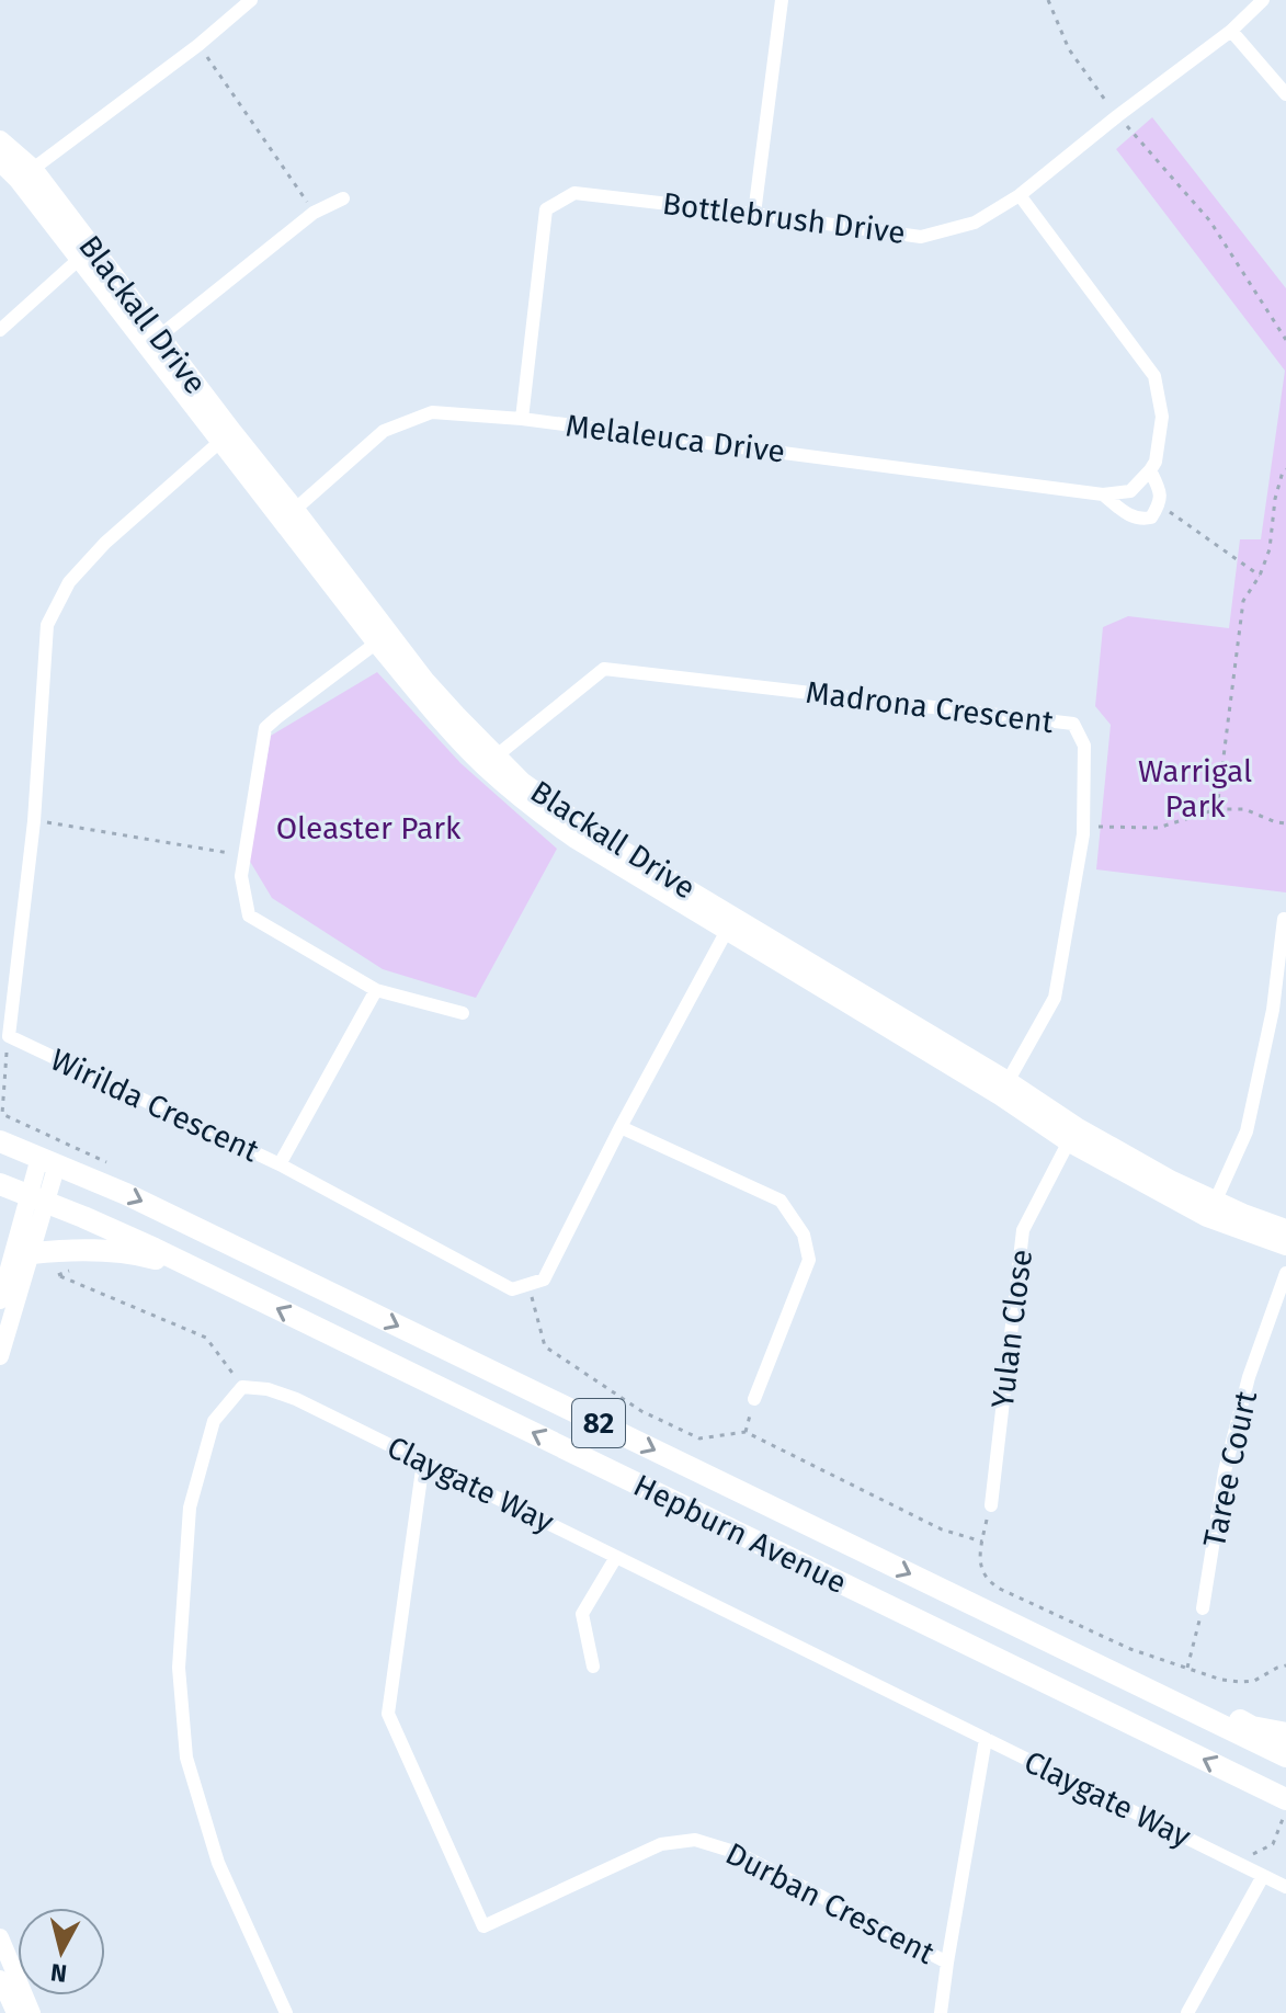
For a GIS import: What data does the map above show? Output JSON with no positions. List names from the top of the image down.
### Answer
{
  "streets": {
    "main road": ["Blackall Drive", "82", "Hepburn Avenue"],
    "street": [
      "Bottlebrush Drive",
      "Melaleuca Drive",
      "Madrona Crescent",
      "Wirilda Crescent",
      "Yulan Close",
      "Taree Court",
      "Claygate Way",
      "Durban Crescent"
    ]
  },
  "crossings": [
    ["Bottlebrush Drive", "Melaleuca Drive"],
    ["Blackall Drive", "Melaleuca Drive"],
    ["Blackall Drive", "Madrona Crescent"],
    ["Blackall Drive", "Wirilda Crescent"],
    ["Blackall Drive", "Yulan Close"],
    ["Claygate Way", "Durban Crescent"]
  ],
  "parks": ["Warrigal Park", "Oleaster Park"],
  "north": "bottom"
}
